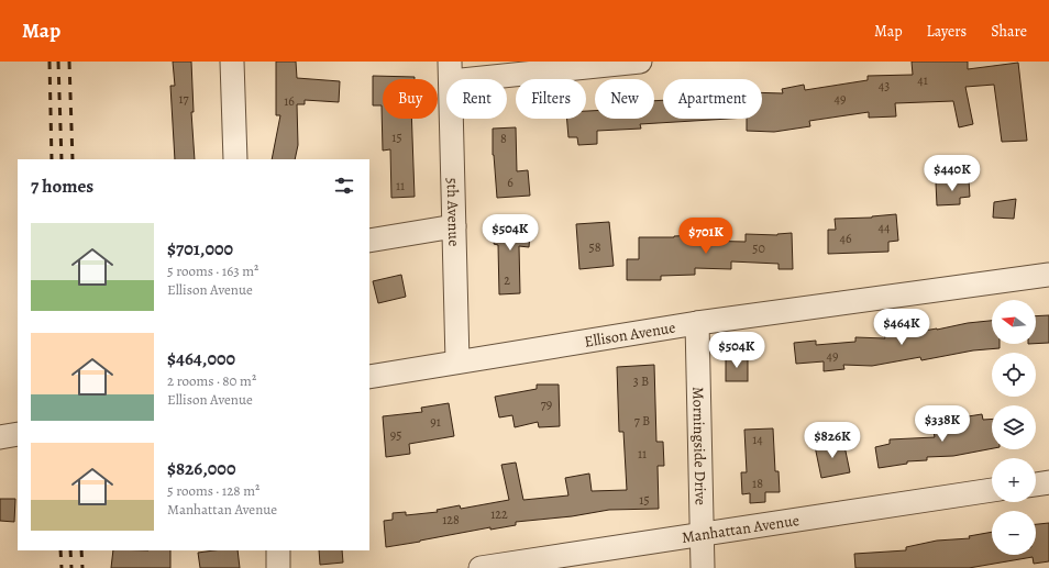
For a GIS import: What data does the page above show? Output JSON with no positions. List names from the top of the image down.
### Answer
{
  "streets": {
    "street": [
      "5th Avenue",
      "Ellison Avenue",
      "Morningside Drive",
      "Manhattan Avenue"
    ]
  },
  "crossings": [
    ["5th Avenue", "Ellison Avenue"],
    ["Ellison Avenue", "Morningside Drive"],
    ["Morningside Drive", "Manhattan Avenue"]
  ],
  "house_numbers": [
    "41",
    "43",
    "17",
    "49",
    "16",
    "15",
    "8",
    "6",
    "11",
    "44",
    "46",
    "58",
    "50",
    "2",
    "49",
    "3 B",
    "79",
    "7 B",
    "91",
    "95",
    "14",
    "11",
    "18",
    "15",
    "122",
    "128"
  ],
  "north": "left",
  "page": {
    "header": "Map",
    "nav": ["Map", "Layers", "Share"],
    "chip": [
      "Buy",
      "Rent",
      "Filters",
      "New",
      "Apartment"
    ],
    "price": [
      "$440K",
      "$504K",
      "$701K",
      "$464K",
      "$504K",
      "$338K",
      "$826K"
    ],
    "heading": "7 homes",
    "list": [
      {
        "name": "$701,000",
        "note": "5 rooms · 163 m² · Ellison Avenue"
      },
      {
        "name": "$464,000",
        "note": "2 rooms · 80 m² · Ellison Avenue"
      },
      {
        "name": "$826,000",
        "note": "5 rooms · 128 m² · Manhattan Avenue"
      }
    ],
    "map_buttons": ["+", "−"]
  }
}
